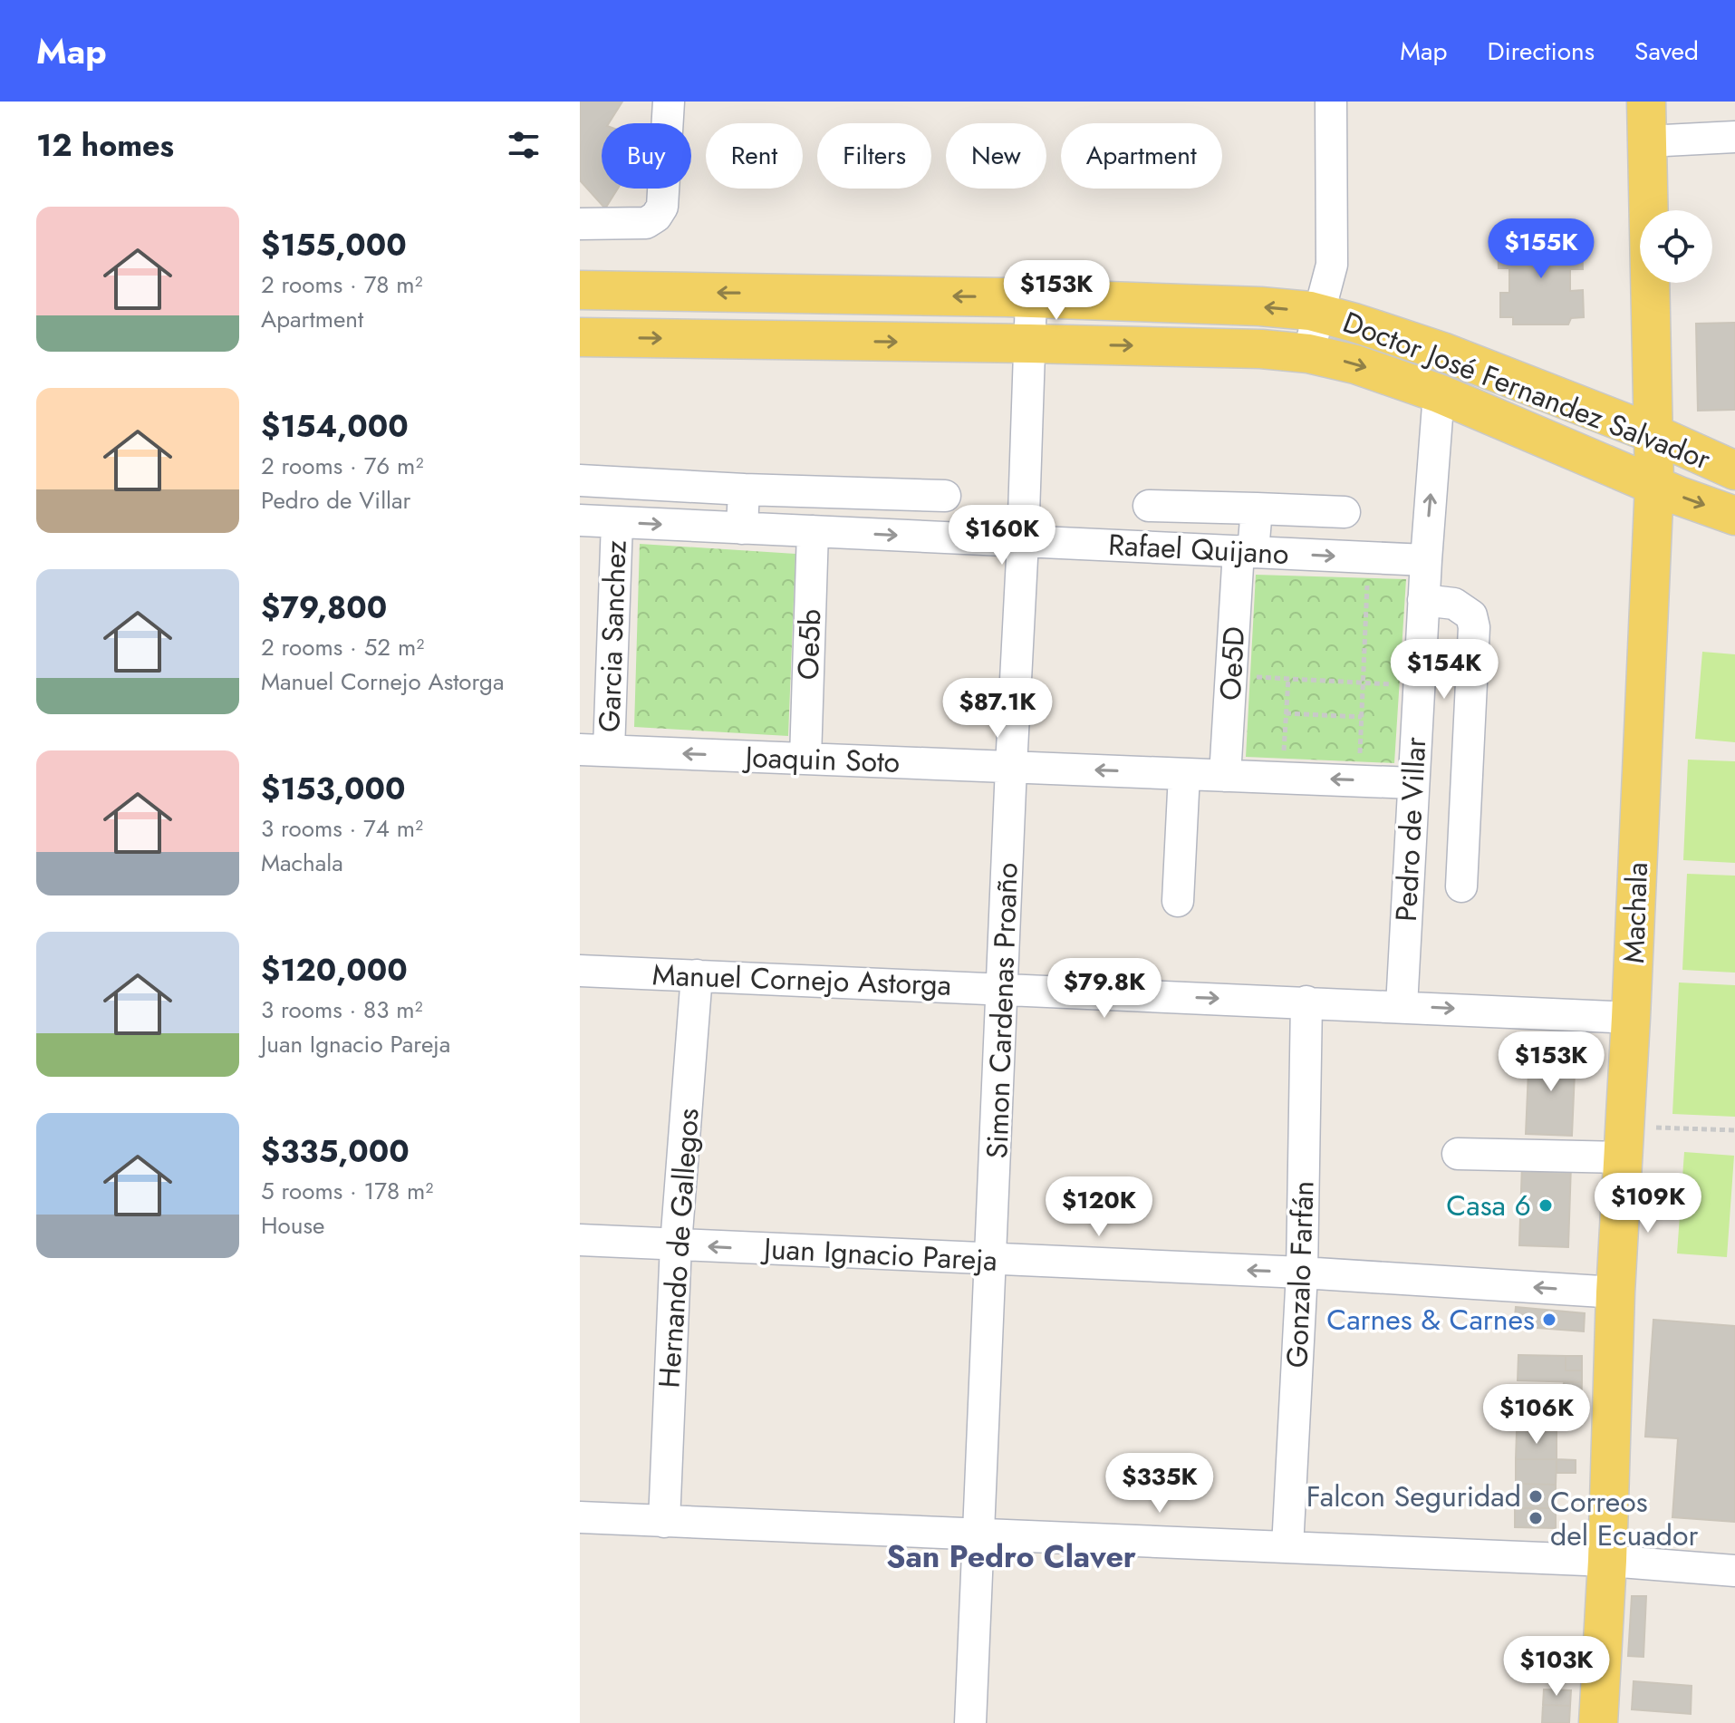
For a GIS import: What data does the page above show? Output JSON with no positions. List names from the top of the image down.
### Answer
{
  "streets": {
    "main road": ["Doctor José Fernandez Salvador", "Machala"],
    "street": [
      "Rafael Quijano",
      "Garcia Sanchez",
      "Oe5b",
      "Oe5D",
      "Joaquin Soto",
      "Pedro de Villar",
      "Manuel Cornejo Astorga",
      "Simon Cardenas Proaño",
      "Hernando de Gallegos",
      "Juan Ignacio Pareja",
      "Gonzalo Farfán"
    ]
  },
  "crossings": [
    ["Doctor José Fernandez Salvador", "Pedro de Villar"],
    ["Doctor José Fernandez Salvador", "Machala"],
    ["Doctor José Fernandez Salvador", "Simon Cardenas Proaño"],
    ["Rafael Quijano", "Garcia Sanchez"],
    ["Rafael Quijano", "Oe5b"],
    ["Rafael Quijano", "Oe5D"],
    ["Rafael Quijano", "Pedro de Villar"],
    ["Rafael Quijano", "Simon Cardenas Proaño"],
    ["Garcia Sanchez", "Joaquin Soto"],
    ["Oe5b", "Joaquin Soto"],
    ["Oe5D", "Joaquin Soto"],
    ["Joaquin Soto", "Pedro de Villar"],
    ["Joaquin Soto", "Simon Cardenas Proaño"],
    ["Pedro de Villar", "Manuel Cornejo Astorga"],
    ["Machala", "Manuel Cornejo Astorga"],
    ["Machala", "Juan Ignacio Pareja"],
    ["Manuel Cornejo Astorga", "Simon Cardenas Proaño"],
    ["Manuel Cornejo Astorga", "Hernando de Gallegos"],
    ["Manuel Cornejo Astorga", "Gonzalo Farfán"],
    ["Simon Cardenas Proaño", "Juan Ignacio Pareja"],
    ["Hernando de Gallegos", "Juan Ignacio Pareja"],
    ["Juan Ignacio Pareja", "Gonzalo Farfán"]
  ],
  "districts": ["San Pedro Claver"],
  "places": [
    "Casa 6",
    "Carnes & Carnes",
    "Falcon Seguridad",
    "Correos del Ecuador"
  ],
  "page": {
    "header": "Map",
    "nav": ["Map", "Directions", "Saved"],
    "heading": "12 homes",
    "chip": [
      "Buy",
      "Rent",
      "Filters",
      "New",
      "Apartment"
    ],
    "list": [
      {
        "name": "$155,000",
        "note": "2 rooms · 78 m² · Apartment"
      },
      {
        "name": "$154,000",
        "note": "2 rooms · 76 m² · Pedro de Villar"
      },
      {
        "name": "$79,800",
        "note": "2 rooms · 52 m² · Manuel Cornejo Astorga"
      },
      {
        "name": "$153,000",
        "note": "3 rooms · 74 m² · Machala"
      },
      {
        "name": "$120,000",
        "note": "3 rooms · 83 m² · Juan Ignacio Pareja"
      },
      {
        "name": "$335,000",
        "note": "5 rooms · 178 m² · House"
      }
    ],
    "price": [
      "$155K",
      "$153K",
      "$160K",
      "$154K",
      "$87.1K",
      "$79.8K",
      "$153K",
      "$109K",
      "$120K",
      "$106K",
      "$335K",
      "$103K"
    ]
  }
}
